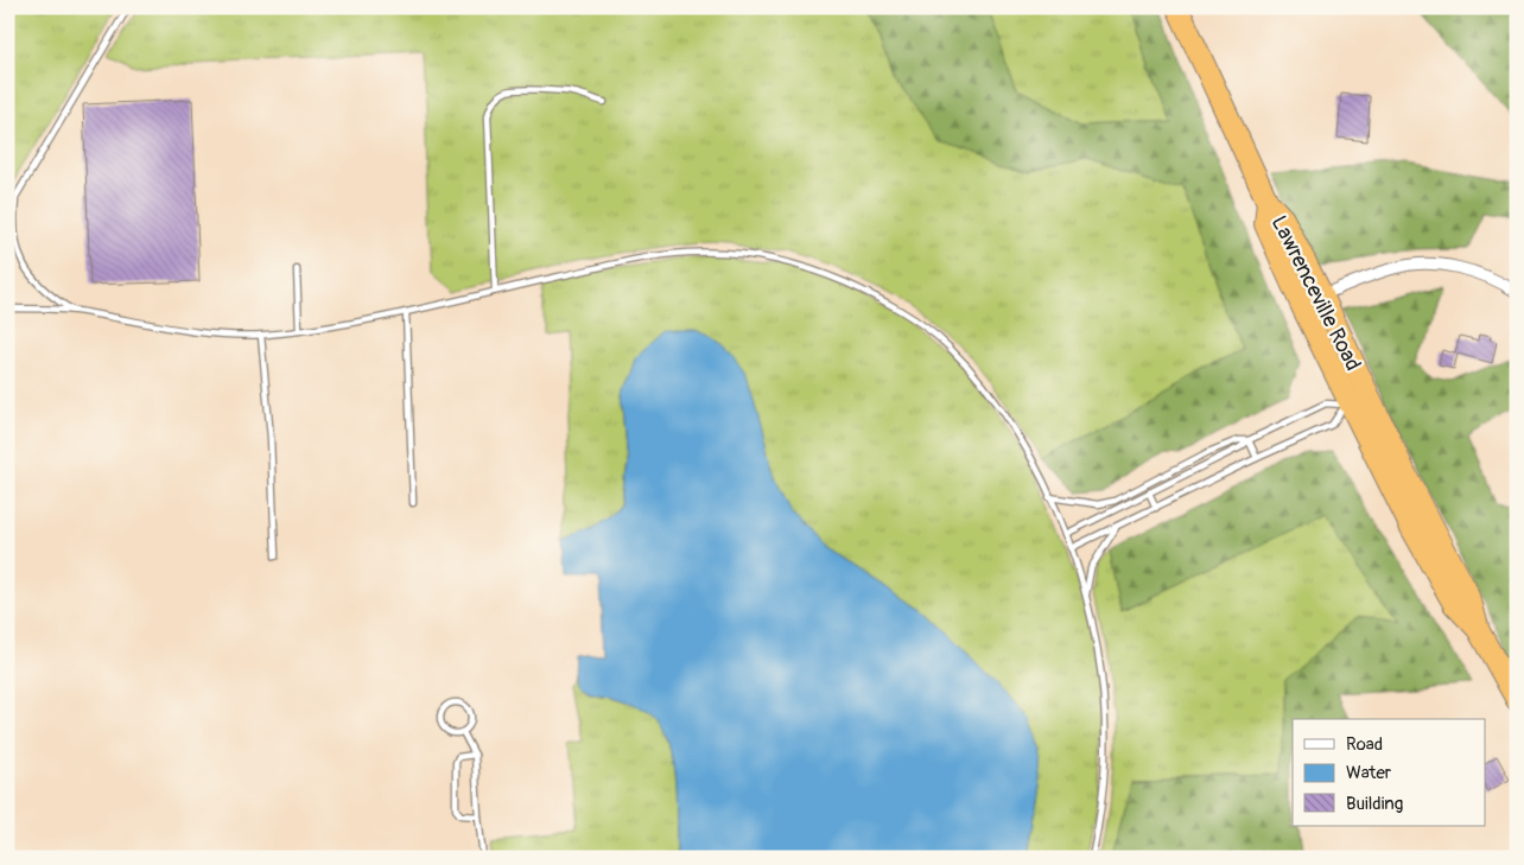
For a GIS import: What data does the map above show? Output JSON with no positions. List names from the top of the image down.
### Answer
{
  "streets": {
    "highway": ["Lawrenceville Road"]
  },
  "legend": ["Road", "Water", "Building"]
}
